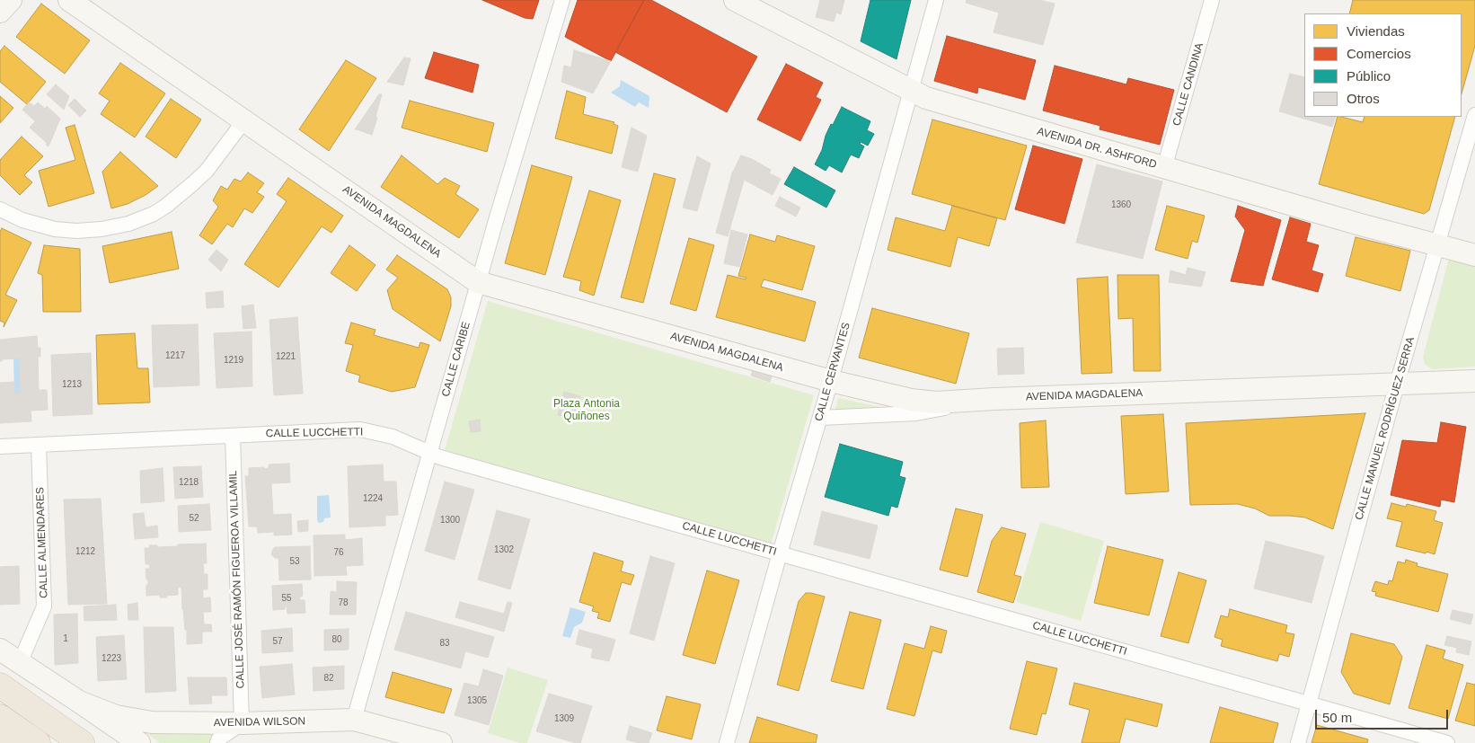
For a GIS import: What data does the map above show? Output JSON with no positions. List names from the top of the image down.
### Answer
{
  "streets": {
    "street": [
      "CALLE CANDINA",
      "AVENIDA DR. ASHFORD",
      "AVENIDA MAGDALENA",
      "CALLE CARIBE",
      "CALLE CERVANTES",
      "CALLE MANUEL RODRÍGUEZ SERRA",
      "CALLE LUCCHETTI",
      "CALLE ALMENDARES",
      "CALLE JOSÉ RAMÓN FIGUEROA VILLAMIL",
      "AVENIDA WILSON"
    ]
  },
  "crossings": [
    ["CALLE CANDINA", "AVENIDA DR. ASHFORD"],
    ["AVENIDA DR. ASHFORD", "CALLE CERVANTES"],
    ["AVENIDA DR. ASHFORD", "CALLE MANUEL RODRÍGUEZ SERRA"],
    ["AVENIDA MAGDALENA", "CALLE CARIBE"],
    ["AVENIDA MAGDALENA", "CALLE CERVANTES"],
    ["AVENIDA MAGDALENA", "CALLE MANUEL RODRÍGUEZ SERRA"],
    ["CALLE CARIBE", "CALLE LUCCHETTI"],
    ["CALLE CARIBE", "AVENIDA WILSON"],
    ["CALLE CERVANTES", "CALLE LUCCHETTI"],
    ["CALLE MANUEL RODRÍGUEZ SERRA", "CALLE LUCCHETTI"],
    ["CALLE LUCCHETTI", "CALLE ALMENDARES"],
    ["CALLE LUCCHETTI", "CALLE JOSÉ RAMÓN FIGUEROA VILLAMIL"],
    ["CALLE JOSÉ RAMÓN FIGUEROA VILLAMIL", "AVENIDA WILSON"]
  ],
  "parks": ["Plaza Antonia Quiñones"],
  "house_numbers": [
    "1360",
    "1217",
    "1221",
    "1219",
    "1213",
    "1218",
    "1224",
    "52",
    "1300",
    "1302",
    "1212",
    "76",
    "53",
    "55",
    "78",
    "1",
    "80",
    "57",
    "83",
    "1223",
    "82",
    "1305",
    "1309"
  ],
  "legend": [
    "Viviendas",
    "Comercios",
    "Público",
    "Otros"
  ],
  "scale_bar": "50 m"
}
